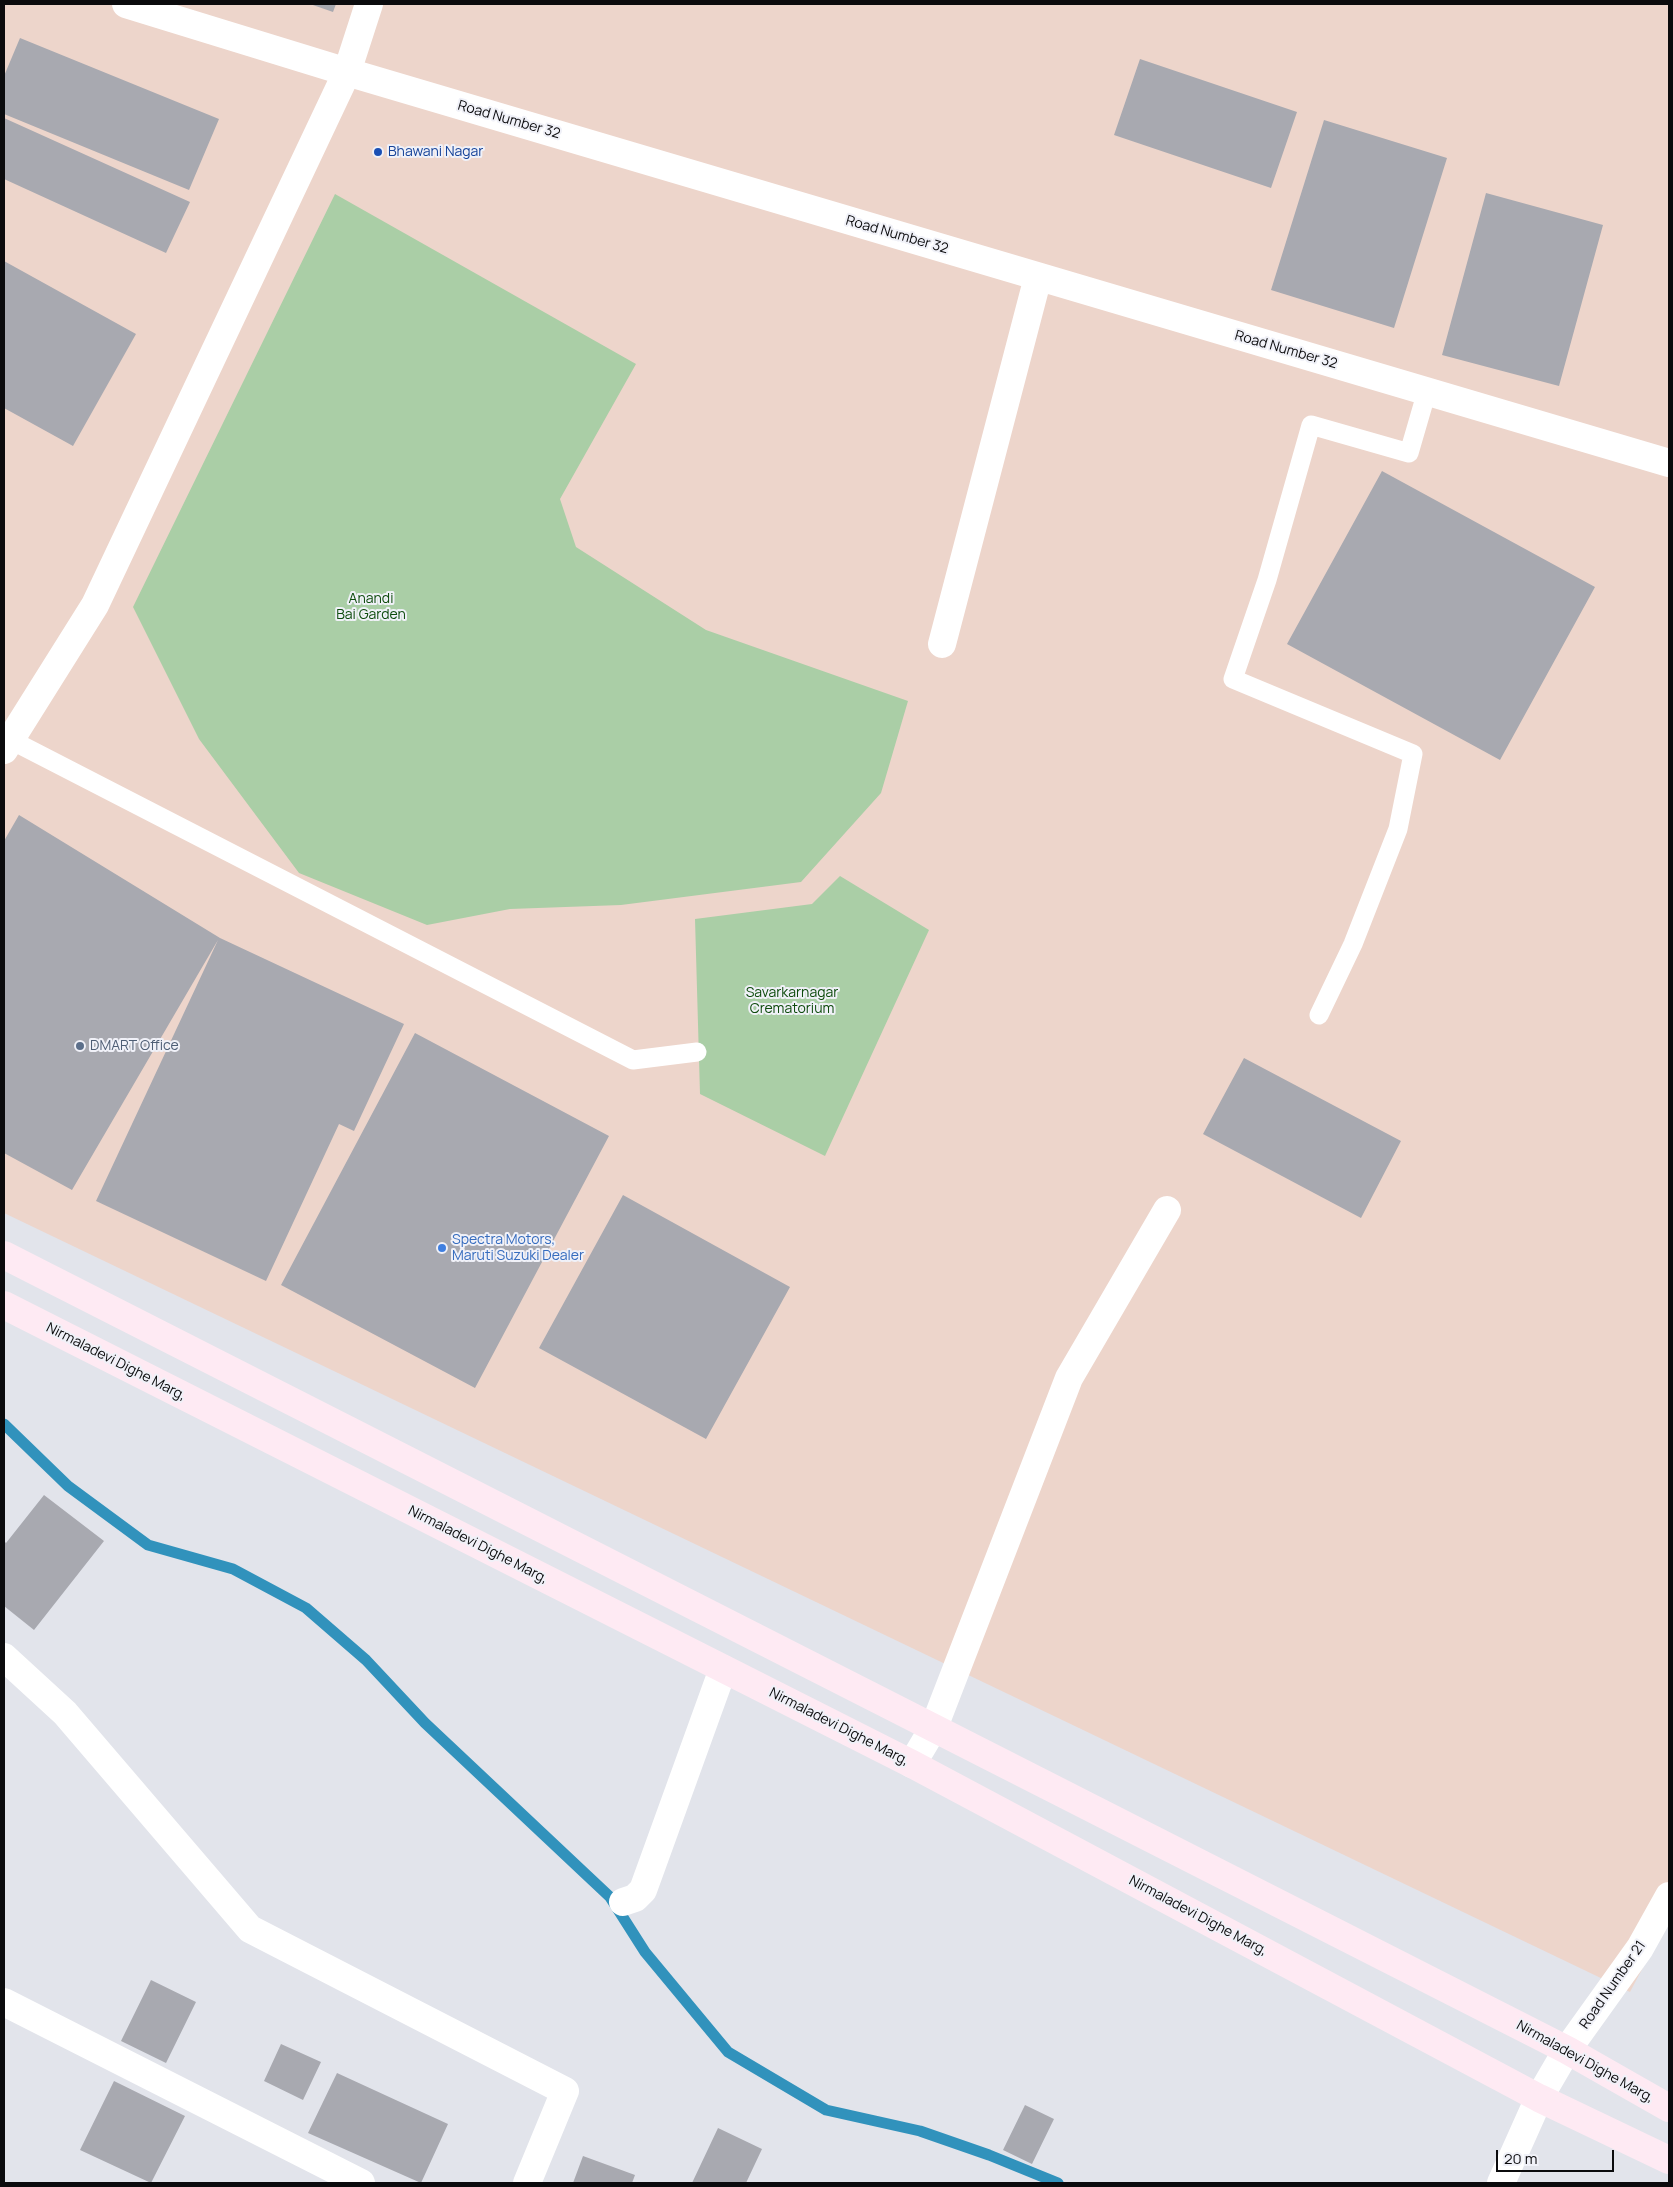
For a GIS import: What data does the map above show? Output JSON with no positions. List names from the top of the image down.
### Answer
{
  "streets": {
    "main road": ["Nirmaladevi Dighe Marg,"],
    "street": ["Road Number 32", "Road Number 21"]
  },
  "crossings": [
    ["Nirmaladevi Dighe Marg,", "Road Number 21"]
  ],
  "parks": ["Anandi Bai Garden", "Savarkarnagar Crematorium"],
  "places": ["Bhawani Nagar", "DMART Office", "Spectra Motors, Maruti Suzuki Dealer"],
  "scale_bar": "20 m"
}
